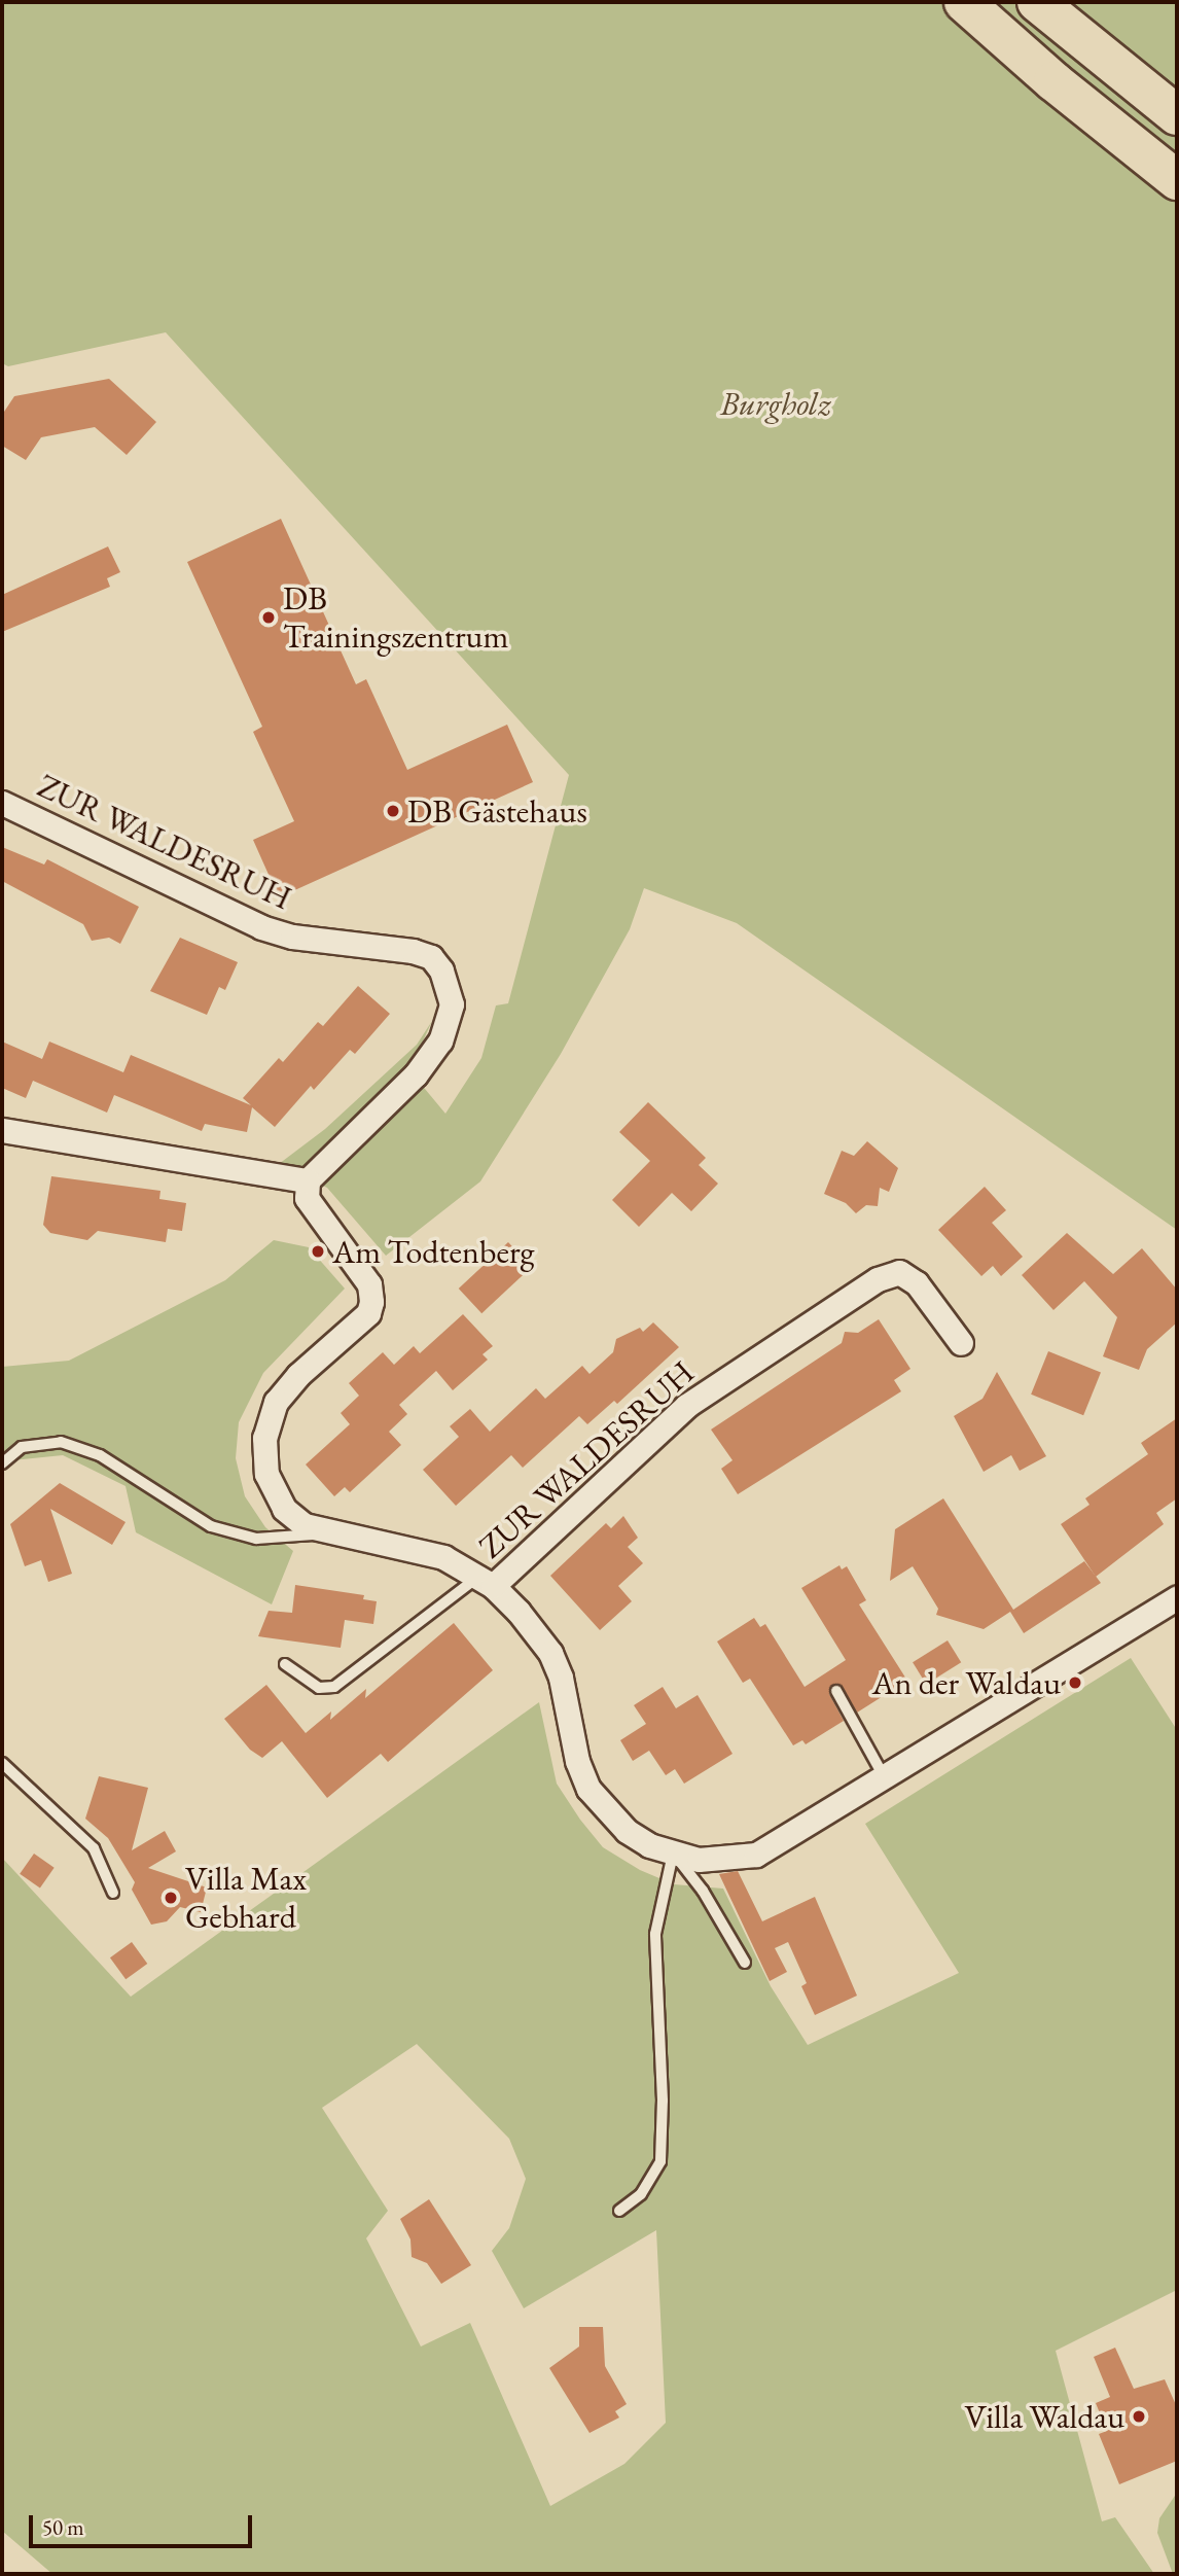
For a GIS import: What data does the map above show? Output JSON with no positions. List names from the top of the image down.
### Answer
{
  "streets": {
    "street": ["ZUR WALDESRUH"]
  },
  "parks": ["Burgholz"],
  "places": [
    "DB Trainingszentrum",
    "DB Gästehaus",
    "Am Todtenberg",
    "An der Waldau",
    "Villa Max Gebhard",
    "Villa Waldau"
  ],
  "scale_bar": "50 m"
}
